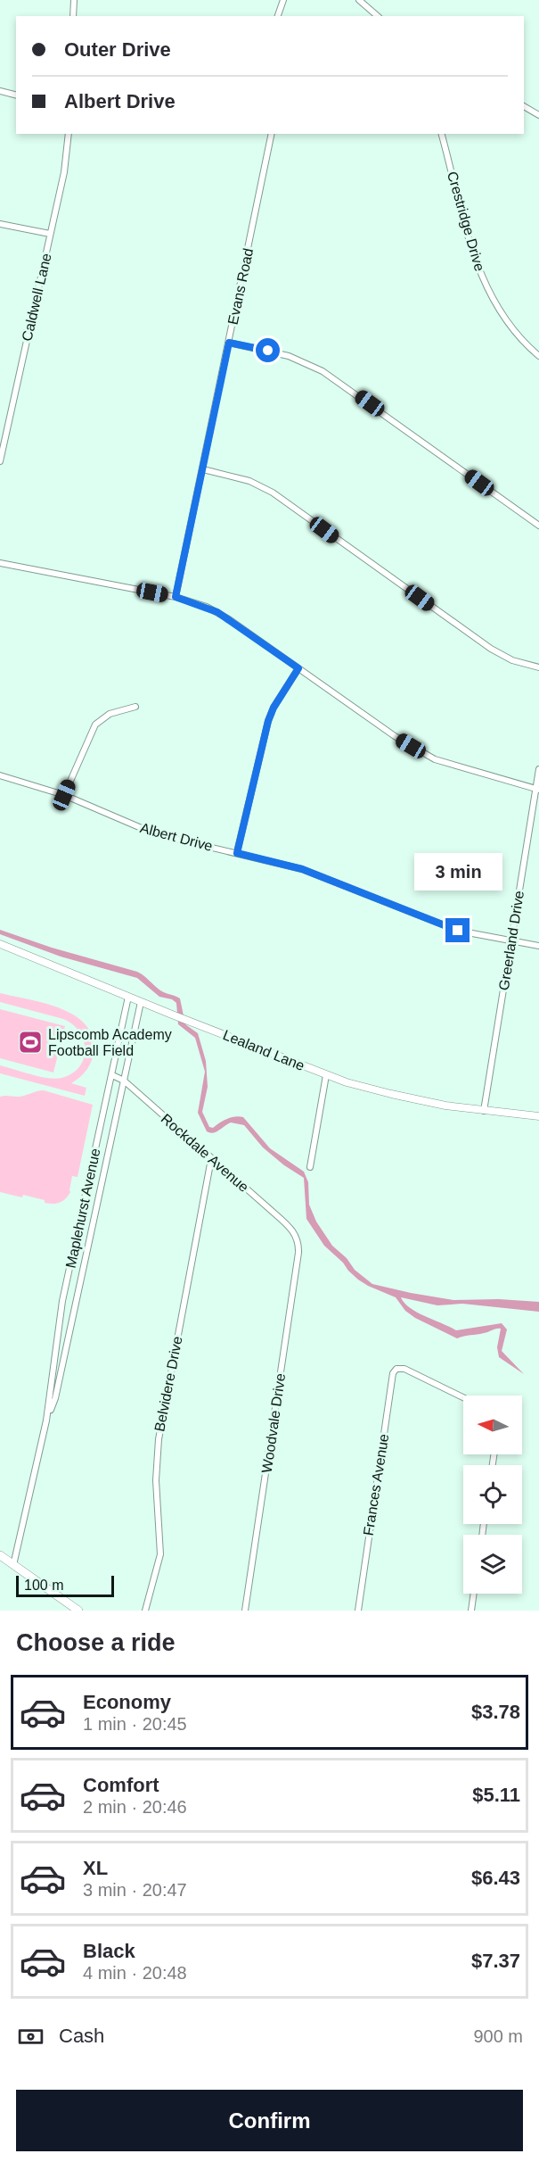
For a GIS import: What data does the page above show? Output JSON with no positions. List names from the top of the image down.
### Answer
{
  "streets": {
    "street": [
      "Crestridge Drive",
      "Evans Road",
      "Caldwell Lane",
      "Albert Drive",
      "Greerland Drive",
      "Lealand Lane",
      "Rockdale Avenue",
      "Maplehurst Avenue",
      "Belvidere Drive",
      "Woodvale Drive",
      "Frances Avenue"
    ]
  },
  "crossings": [
    ["Albert Drive", "Greerland Drive"],
    ["Greerland Drive", "Lealand Lane"],
    ["Lealand Lane", "Maplehurst Avenue"],
    ["Rockdale Avenue", "Maplehurst Avenue"],
    ["Rockdale Avenue", "Belvidere Drive"],
    ["Rockdale Avenue", "Woodvale Drive"]
  ],
  "places": {
    "sports": ["Lipscomb Academy Football Field"]
  },
  "scale_bar": "100 m",
  "north": "left",
  "page": {
    "banner": ["Outer Drive", "Albert Drive"],
    "bubble": "3 min",
    "scale": "100 m",
    "heading": "Choose a ride",
    "list": [
      {
        "name": "Economy",
        "note": "1 min · 20:45",
        "value": "$3.78"
      },
      {
        "name": "Comfort",
        "note": "2 min · 20:46",
        "value": "$5.11"
      },
      {
        "name": "XL",
        "note": "3 min · 20:47",
        "value": "$6.43"
      },
      {
        "name": "Black",
        "note": "4 min · 20:48",
        "value": "$7.37"
      }
    ],
    "pay": ["Cash", "900 m"],
    "buttons": "Confirm"
  }
}
